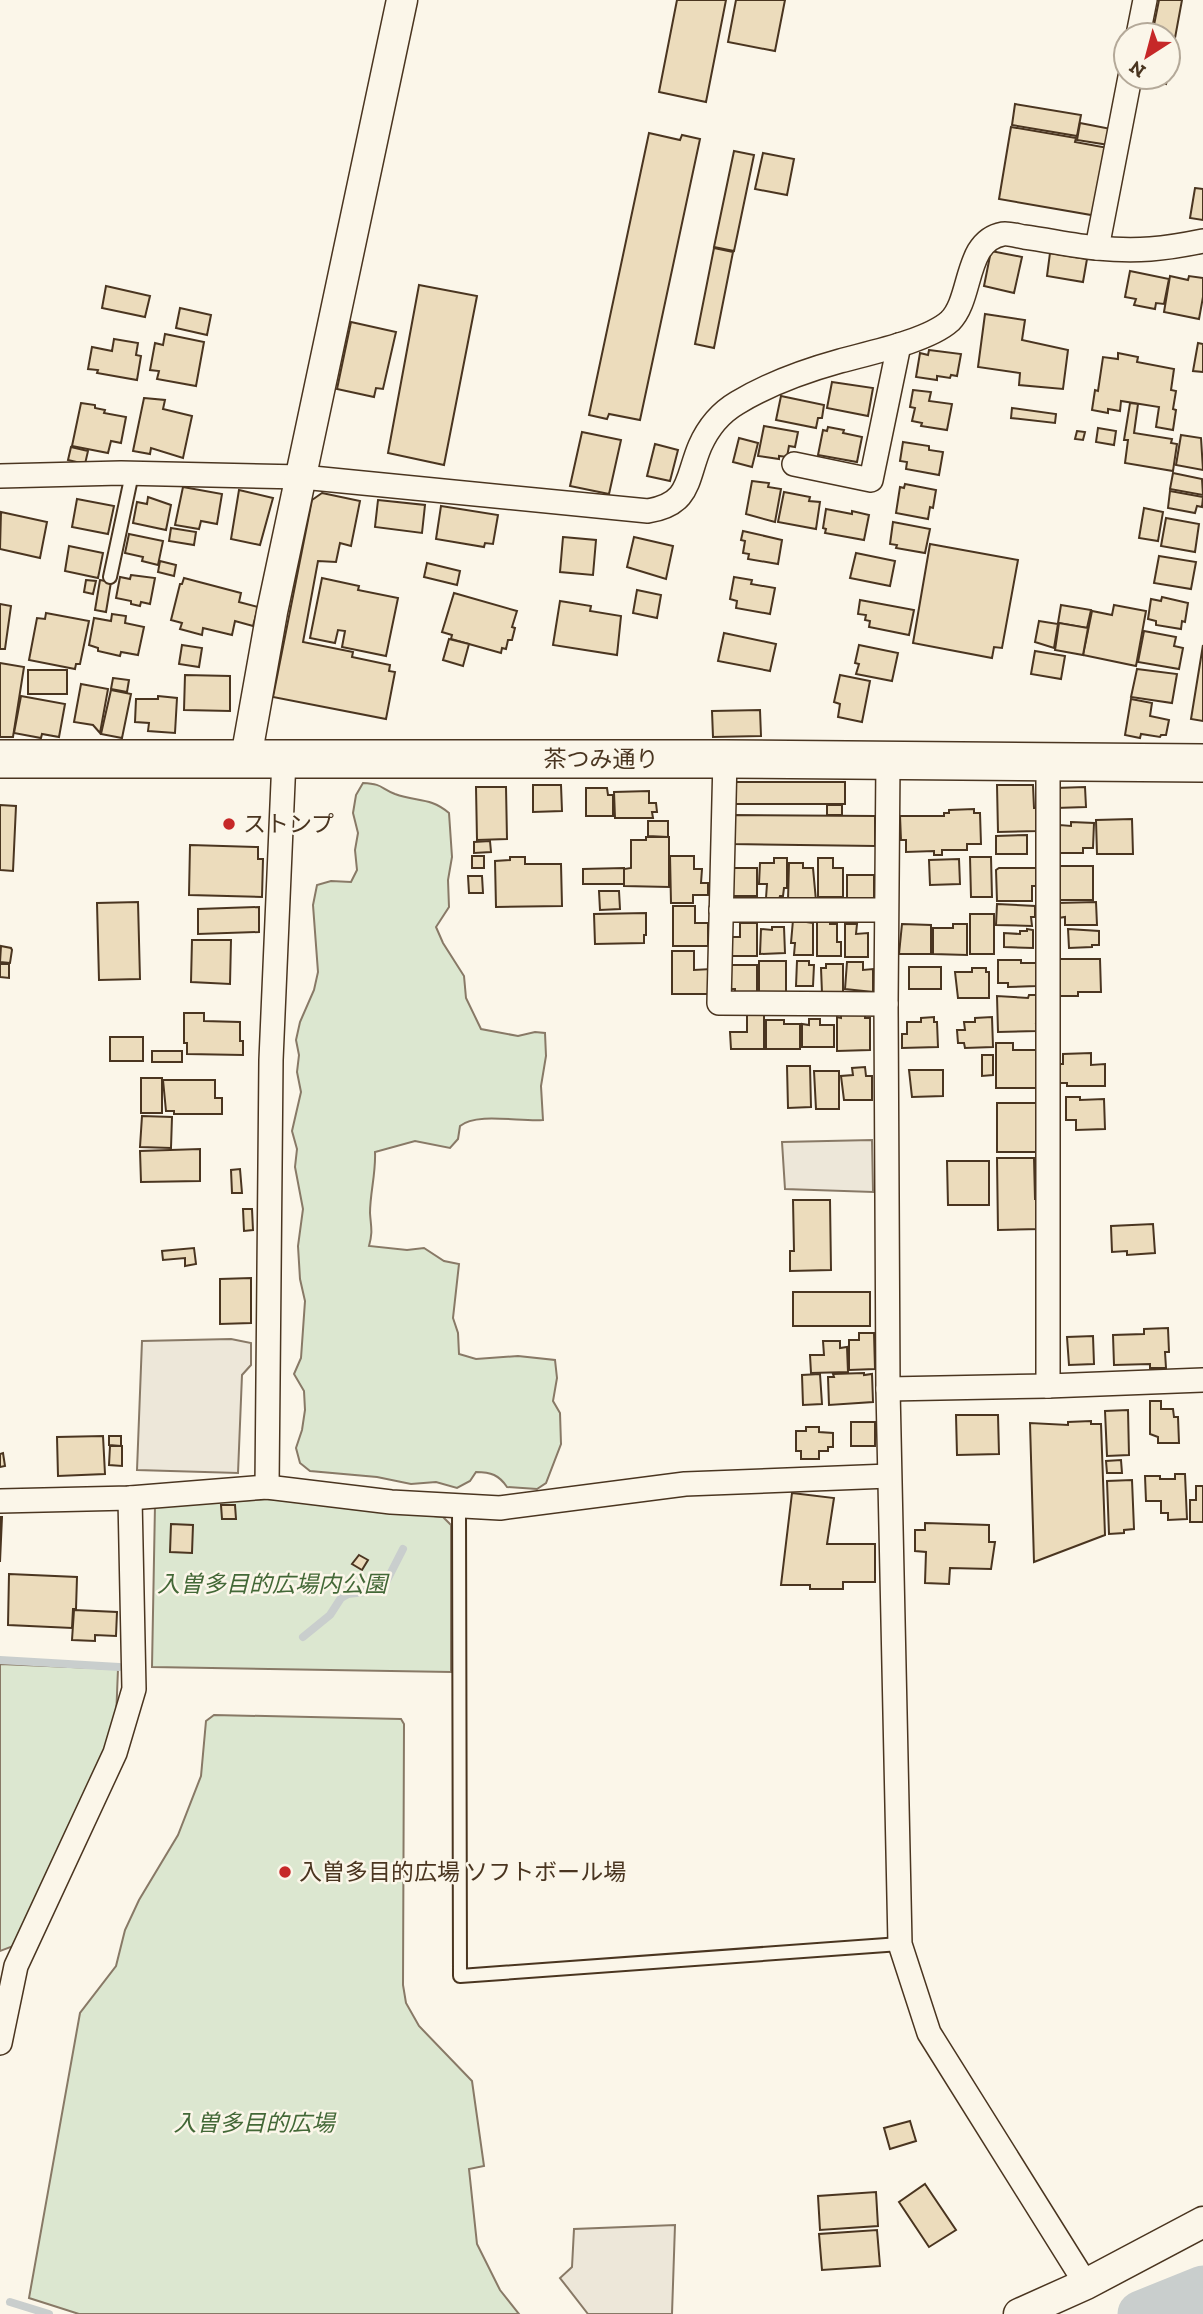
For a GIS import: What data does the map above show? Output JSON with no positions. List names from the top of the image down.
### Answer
{
  "streets": {
    "main road": ["茶つみ通り"]
  },
  "parks": ["入曽多目的広場内公園", "入曽多目的広場"],
  "places": ["ストンプ", "入曽多目的広場 ソフトボール場"],
  "north": "bottom left"
}
